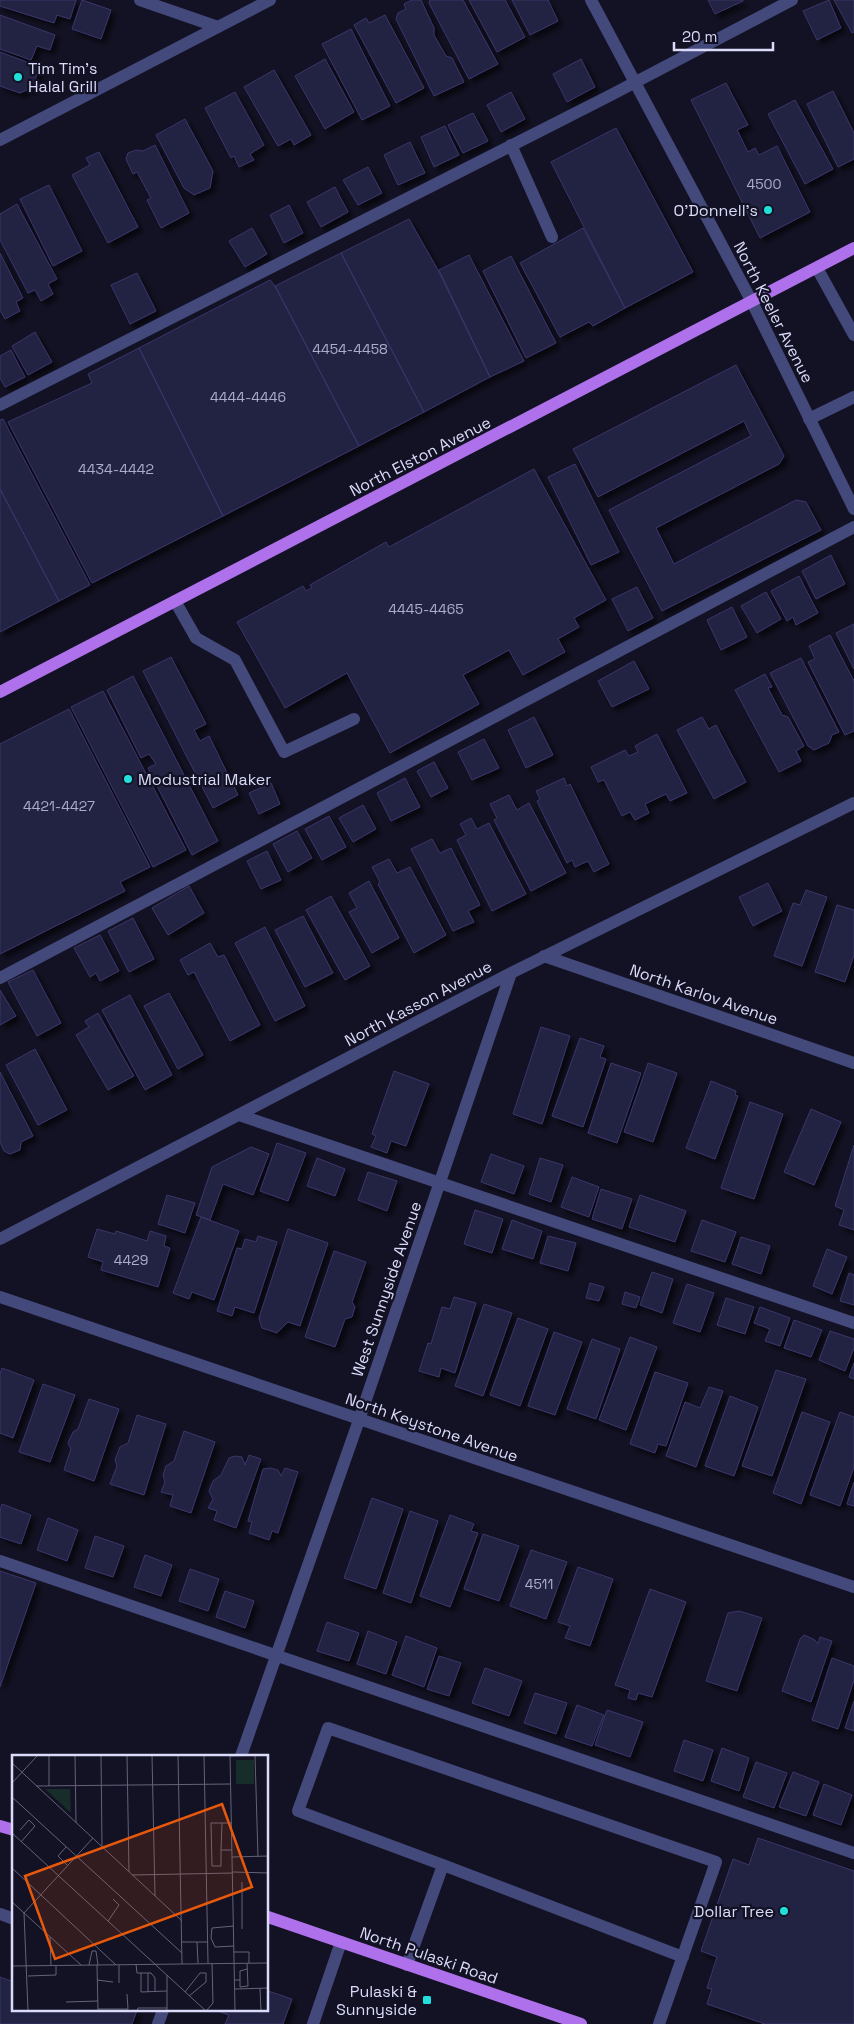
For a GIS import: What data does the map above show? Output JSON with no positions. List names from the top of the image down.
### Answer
{
  "streets": {
    "main road": ["North Elston Avenue", "North Pulaski Road"],
    "street": [
      "North Keeler Avenue",
      "North Karlov Avenue",
      "North Kasson Avenue",
      "West Sunnyside Avenue",
      "North Keystone Avenue"
    ]
  },
  "crossings": [
    ["North Keeler Avenue", "North Elston Avenue"],
    ["North Karlov Avenue", "North Kasson Avenue"],
    ["North Kasson Avenue", "West Sunnyside Avenue"],
    ["West Sunnyside Avenue", "North Keystone Avenue"]
  ],
  "places": {
    "other": [
      "Tim Tim's Halal Grill",
      "O’Donnell’s",
      "Modustrial Maker",
      "Dollar Tree"
    ],
    "transit": ["Pulaski & Sunnyside"]
  },
  "house_numbers": [
    "4500",
    "4454-4458",
    "4444-4446",
    "4434-4442",
    "4445-4465",
    "4421-4427",
    "4429",
    "4511"
  ],
  "scale_bar": "20 m"
}
